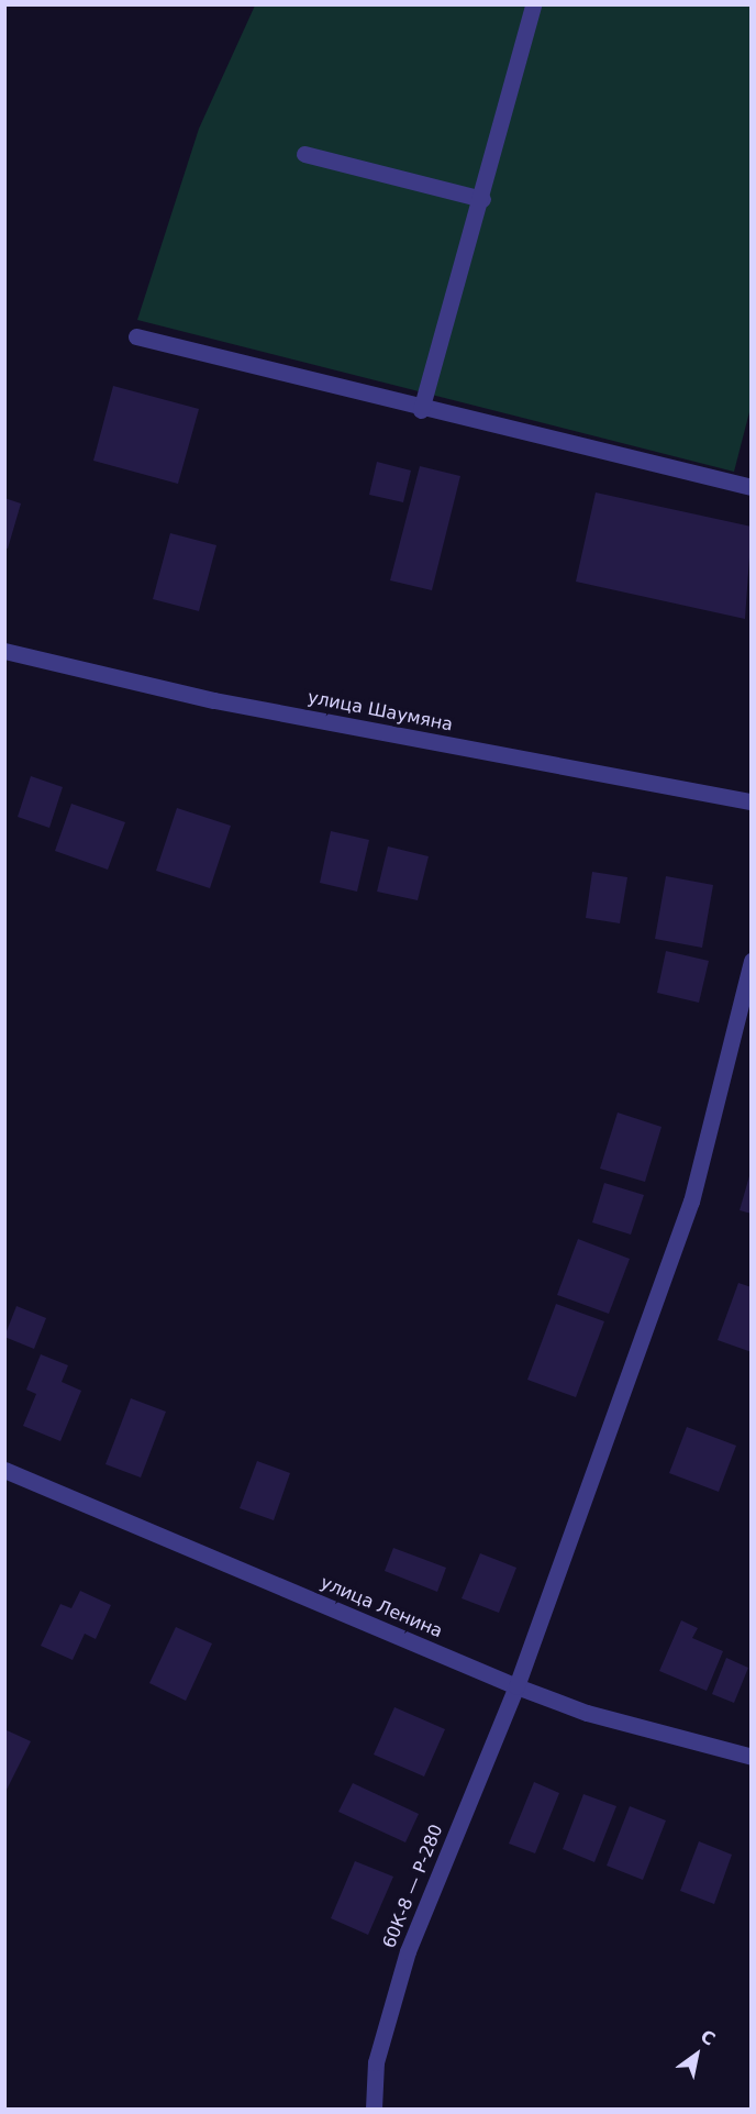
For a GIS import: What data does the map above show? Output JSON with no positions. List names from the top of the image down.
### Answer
{
  "streets": {
    "street": ["улица Шаумяна", "улица Ленина", "60К-8 — Р-280"]
  },
  "crossings": [
    ["улица Ленина", "60К-8 — Р-280"]
  ],
  "north": "top right"
}
